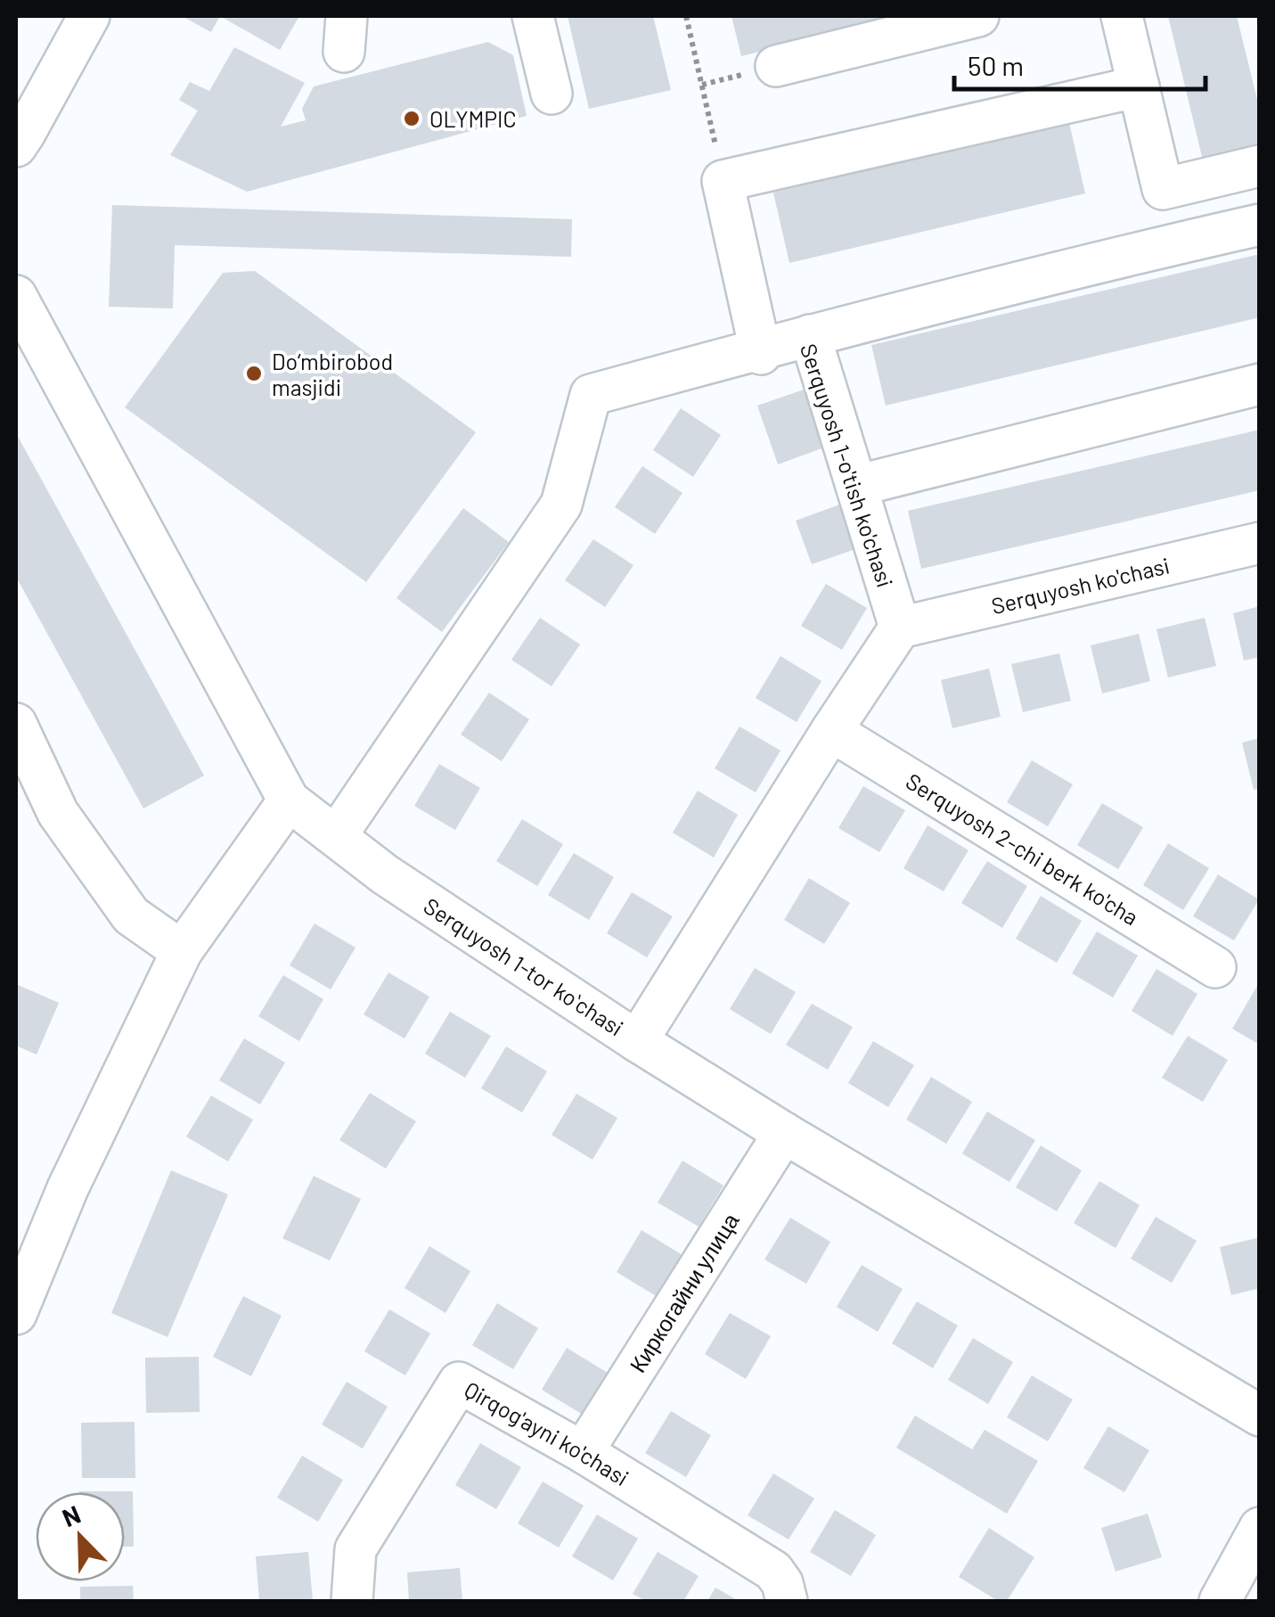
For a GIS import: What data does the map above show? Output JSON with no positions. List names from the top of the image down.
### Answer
{
  "streets": {
    "street": [
      "Serquyosh 1-o'tish ko'chasi",
      "Serquyosh ko'chasi",
      "Serquyosh 2-chi berk ko'cha",
      "Serquyosh 1-tor koʻchasi",
      "Киркогайни улица",
      "Qirqog'ayni ko'chasi"
    ]
  },
  "crossings": [
    ["Serquyosh 1-o'tish ko'chasi", "Serquyosh ko'chasi"],
    ["Serquyosh 1-o'tish ko'chasi", "Serquyosh 1-tor koʻchasi"],
    ["Serquyosh 1-tor koʻchasi", "Киркогайни улица"],
    ["Киркогайни улица", "Qirqog'ayni ko'chasi"]
  ],
  "places": ["OLYMPIC", "Do‘mbirobod masjidi"],
  "scale_bar": "50 m",
  "north": "top left"
}
